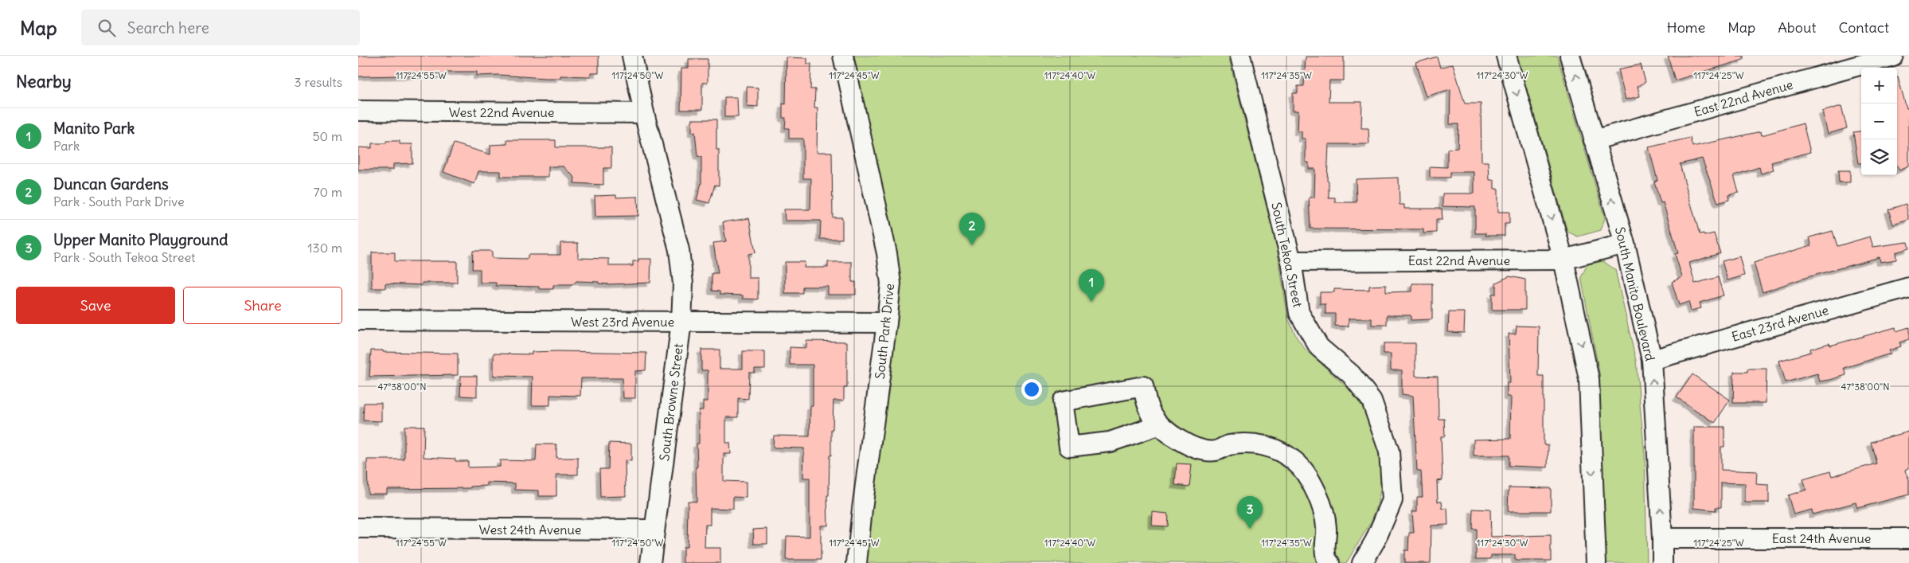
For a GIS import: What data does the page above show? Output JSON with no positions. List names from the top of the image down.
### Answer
{
  "streets": {
    "street": [
      "East 22nd Avenue",
      "West 22nd Avenue",
      "South Tekoa Street",
      "South Manito Boulevard",
      "West 23rd Avenue",
      "East 23rd Avenue",
      "South Park Drive",
      "South Browne Street",
      "West 24th Avenue",
      "East 24th Avenue"
    ]
  },
  "crossings": [
    ["East 22nd Avenue", "South Tekoa Street"],
    ["East 22nd Avenue", "South Manito Boulevard"],
    ["West 22nd Avenue", "South Browne Street"],
    ["South Manito Boulevard", "East 23rd Avenue"],
    ["South Manito Boulevard", "East 24th Avenue"],
    ["West 23rd Avenue", "South Park Drive"],
    ["West 23rd Avenue", "South Browne Street"],
    ["South Browne Street", "West 24th Avenue"]
  ],
  "page": {
    "header": "Map",
    "search": "Search here",
    "nav": [
      "Home",
      "Map",
      "About",
      "Contact"
    ],
    "heading": ["Nearby", "3 results"],
    "map_buttons": ["+", "−"],
    "list": [
      {
        "mark": "1",
        "name": "Manito Park",
        "note": "Park",
        "value": "50 m"
      },
      {
        "mark": "2",
        "name": "Duncan Gardens",
        "note": "Park · South Park Drive",
        "value": "70 m"
      },
      {
        "mark": "3",
        "name": "Upper Manito Playground",
        "note": "Park · South Tekoa Street",
        "value": "130 m"
      }
    ],
    "pins": ["2", "1", "3"],
    "buttons": ["Save", "Share"]
  },
  "coordinates": [
    "117°24'55\"W",
    "117°24'50\"W",
    "117°24'45\"W",
    "117°24'40\"W",
    "117°24'35\"W",
    "117°24'30\"W",
    "117°24'25\"W",
    "47°38'00\"N"
  ]
}
